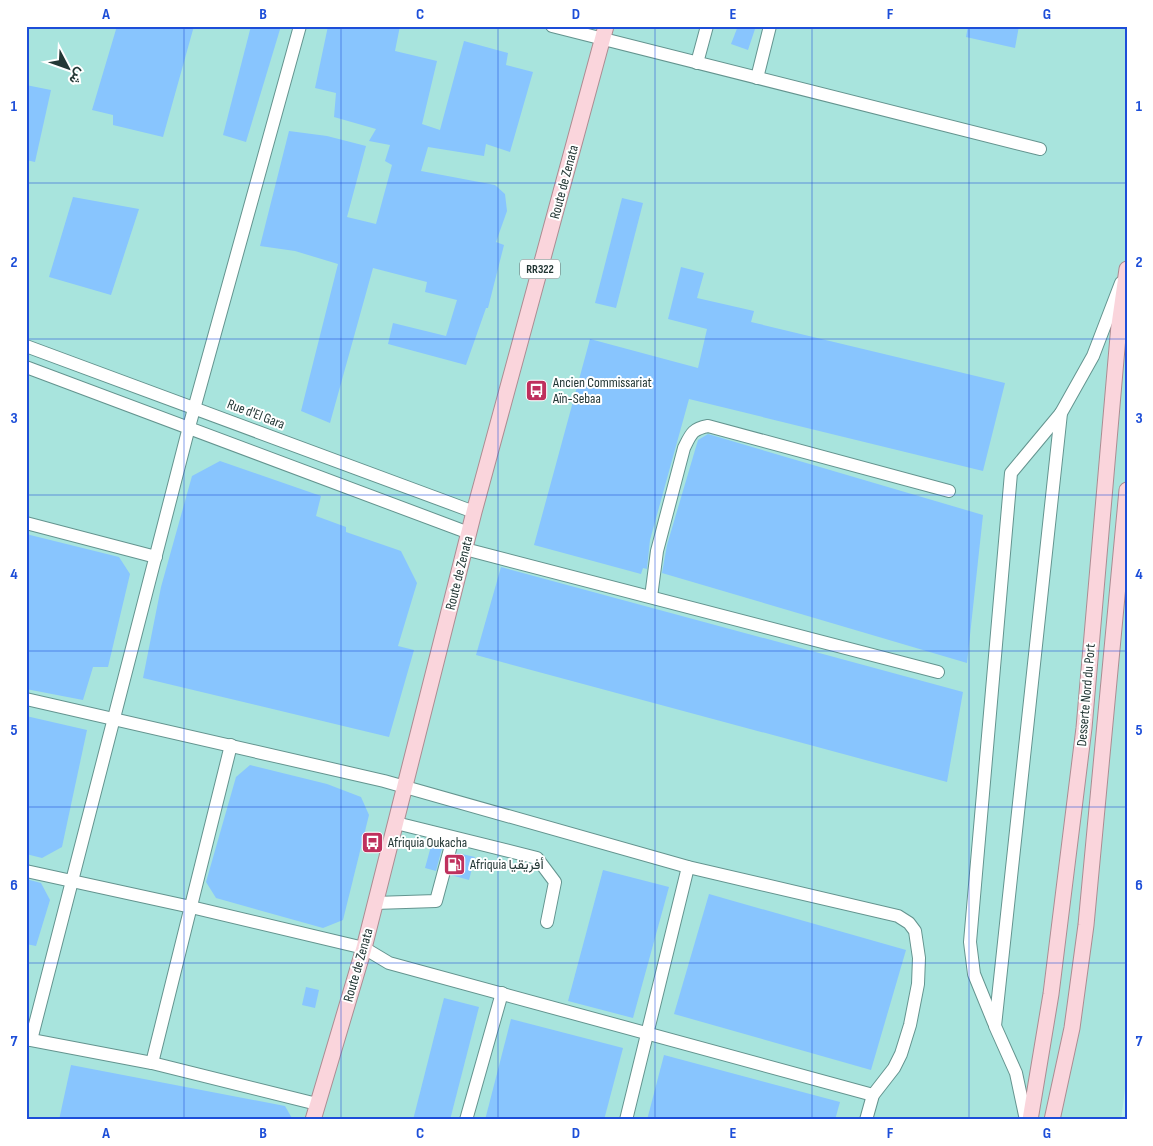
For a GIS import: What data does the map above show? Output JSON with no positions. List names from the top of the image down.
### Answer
{
  "streets": {
    "main road": ["Route de Zenata", "RR322", "Desserte Nord du Port"],
    "street": ["Rue d'El Gara"]
  },
  "crossings": [
    ["Route de Zenata", "Rue d'El Gara"]
  ],
  "places": {
    "bus stop": ["Ancien Commissariat Aïn-Sebaa", "Afriquia Oukacha"],
    "fuel station": ["Afriquia أفريقيا"]
  },
  "north": "bottom right",
  "grid": {
    "columns": [
      "A",
      "B",
      "C",
      "D",
      "E",
      "F",
      "G"
    ],
    "rows": [
      "1",
      "2",
      "3",
      "4",
      "5",
      "6",
      "7"
    ]
  }
}
